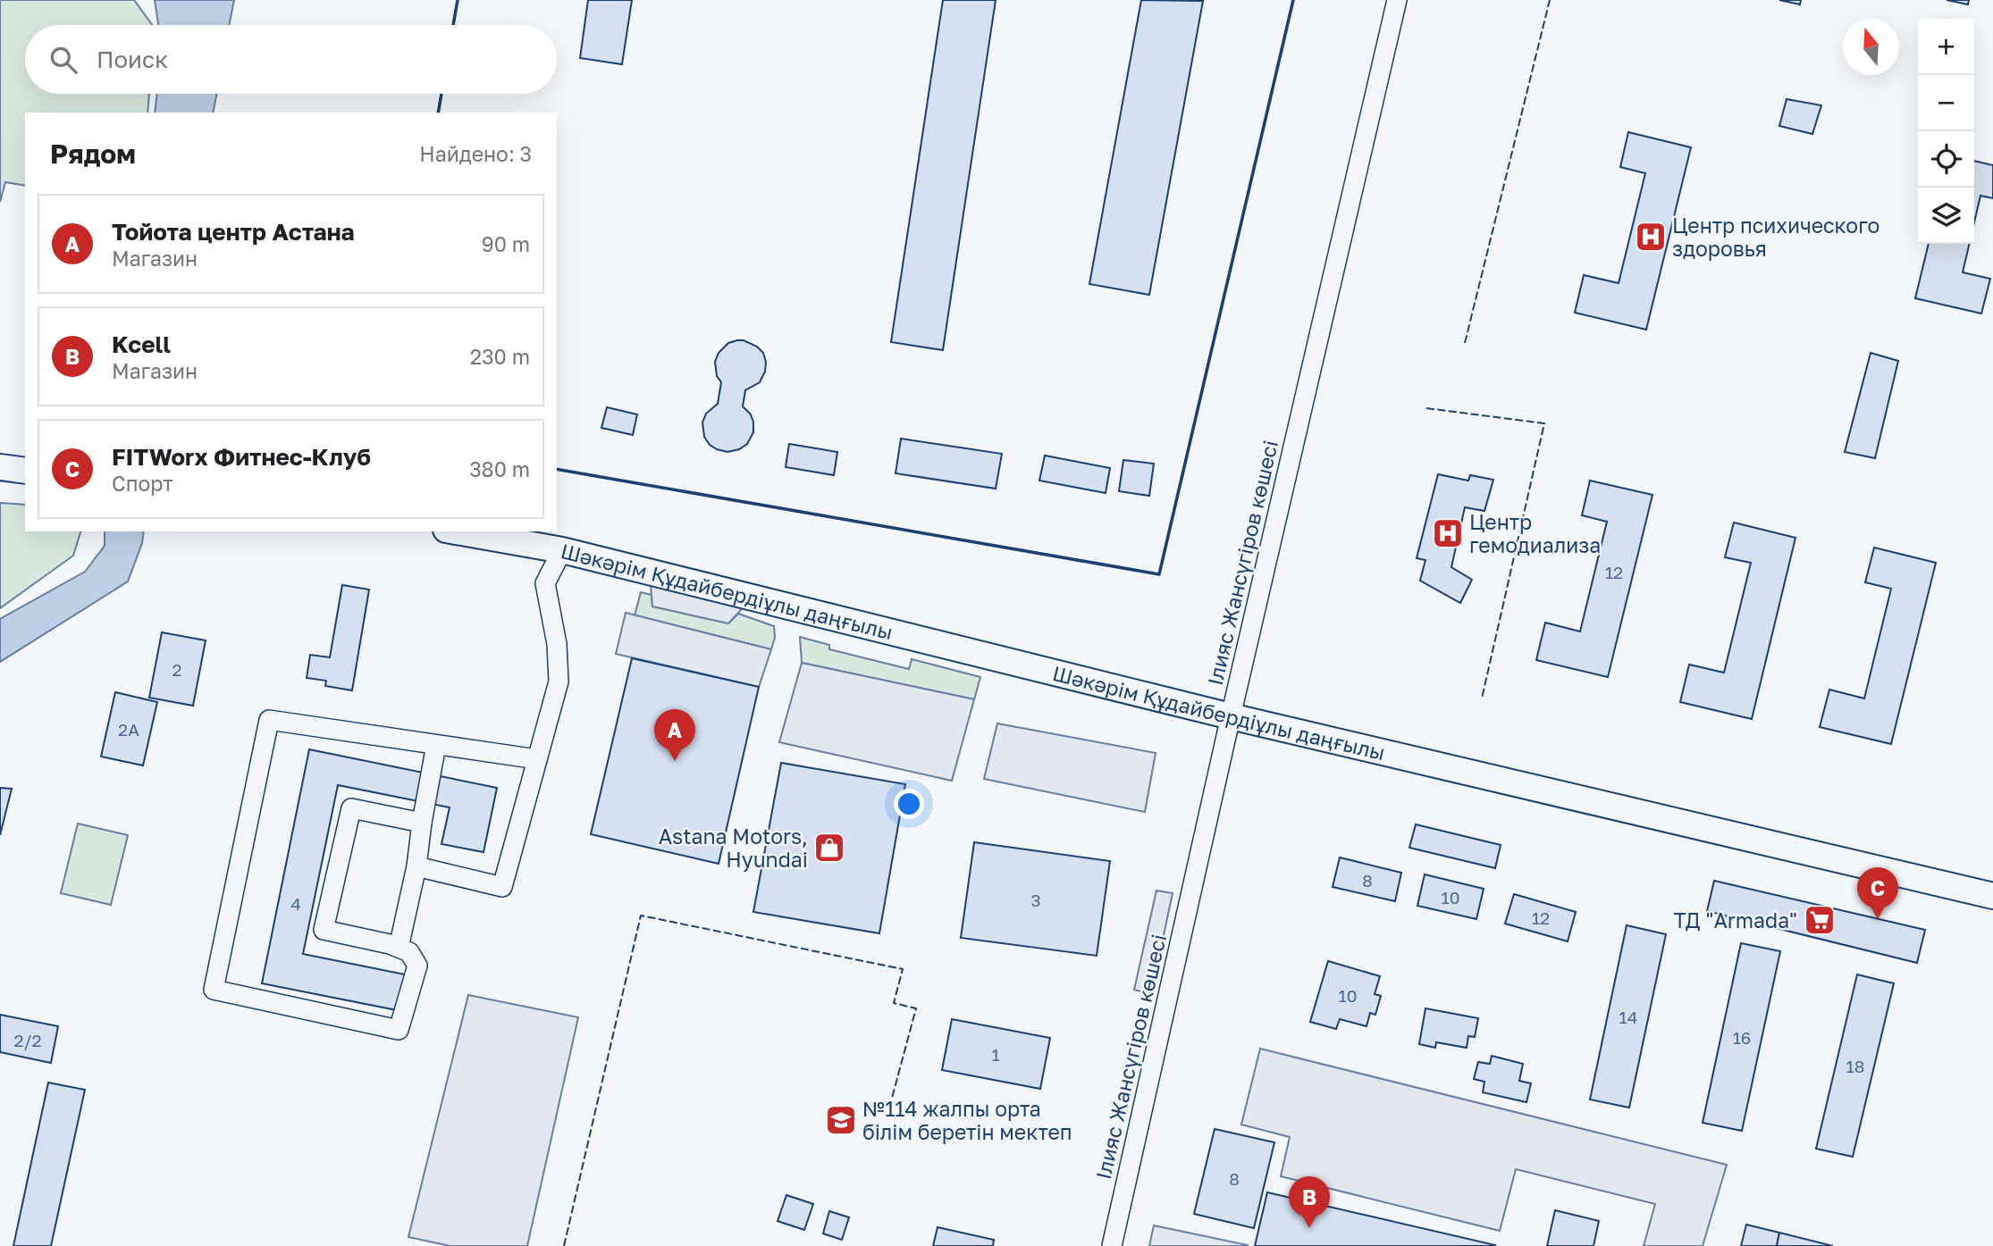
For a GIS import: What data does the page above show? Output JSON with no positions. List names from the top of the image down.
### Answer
{
  "streets": {
    "main road": ["Шәкәрім Құдайбердіұлы даңғылы"],
    "street": ["Ілияс Жансүгіров көшесі"]
  },
  "crossings": [
    ["Ілияс Жансүгіров көшесі", "Шәкәрім Құдайбердіұлы даңғылы"]
  ],
  "places": {
    "hospital": ["Центр психического здоровья", "Центр гемодиализа"],
    "shop": ["Astana Motors, Hyundai"],
    "supermarket": ["ТД \"Armada\""],
    "school or university": ["№114 жалпы орта білім беретін мектеп"]
  },
  "house_numbers": [
    "12",
    "2",
    "2А",
    "8",
    "10",
    "3",
    "4",
    "12",
    "10",
    "14",
    "16",
    "2/2",
    "1",
    "18",
    "8"
  ],
  "north": "top",
  "page": {
    "map_buttons": ["+", "−"],
    "search": "Поиск",
    "heading": ["Рядом", "Найдено: 3"],
    "list": [
      {
        "mark": "A",
        "name": "Тойота центр Астана",
        "note": "Магазин",
        "value": "90 m"
      },
      {
        "mark": "B",
        "name": "Kcell",
        "note": "Магазин",
        "value": "230 m"
      },
      {
        "mark": "C",
        "name": "FITWorx Фитнес-Клуб",
        "note": "Спорт",
        "value": "380 m"
      }
    ],
    "pins": ["A", "C", "B"]
  }
}
